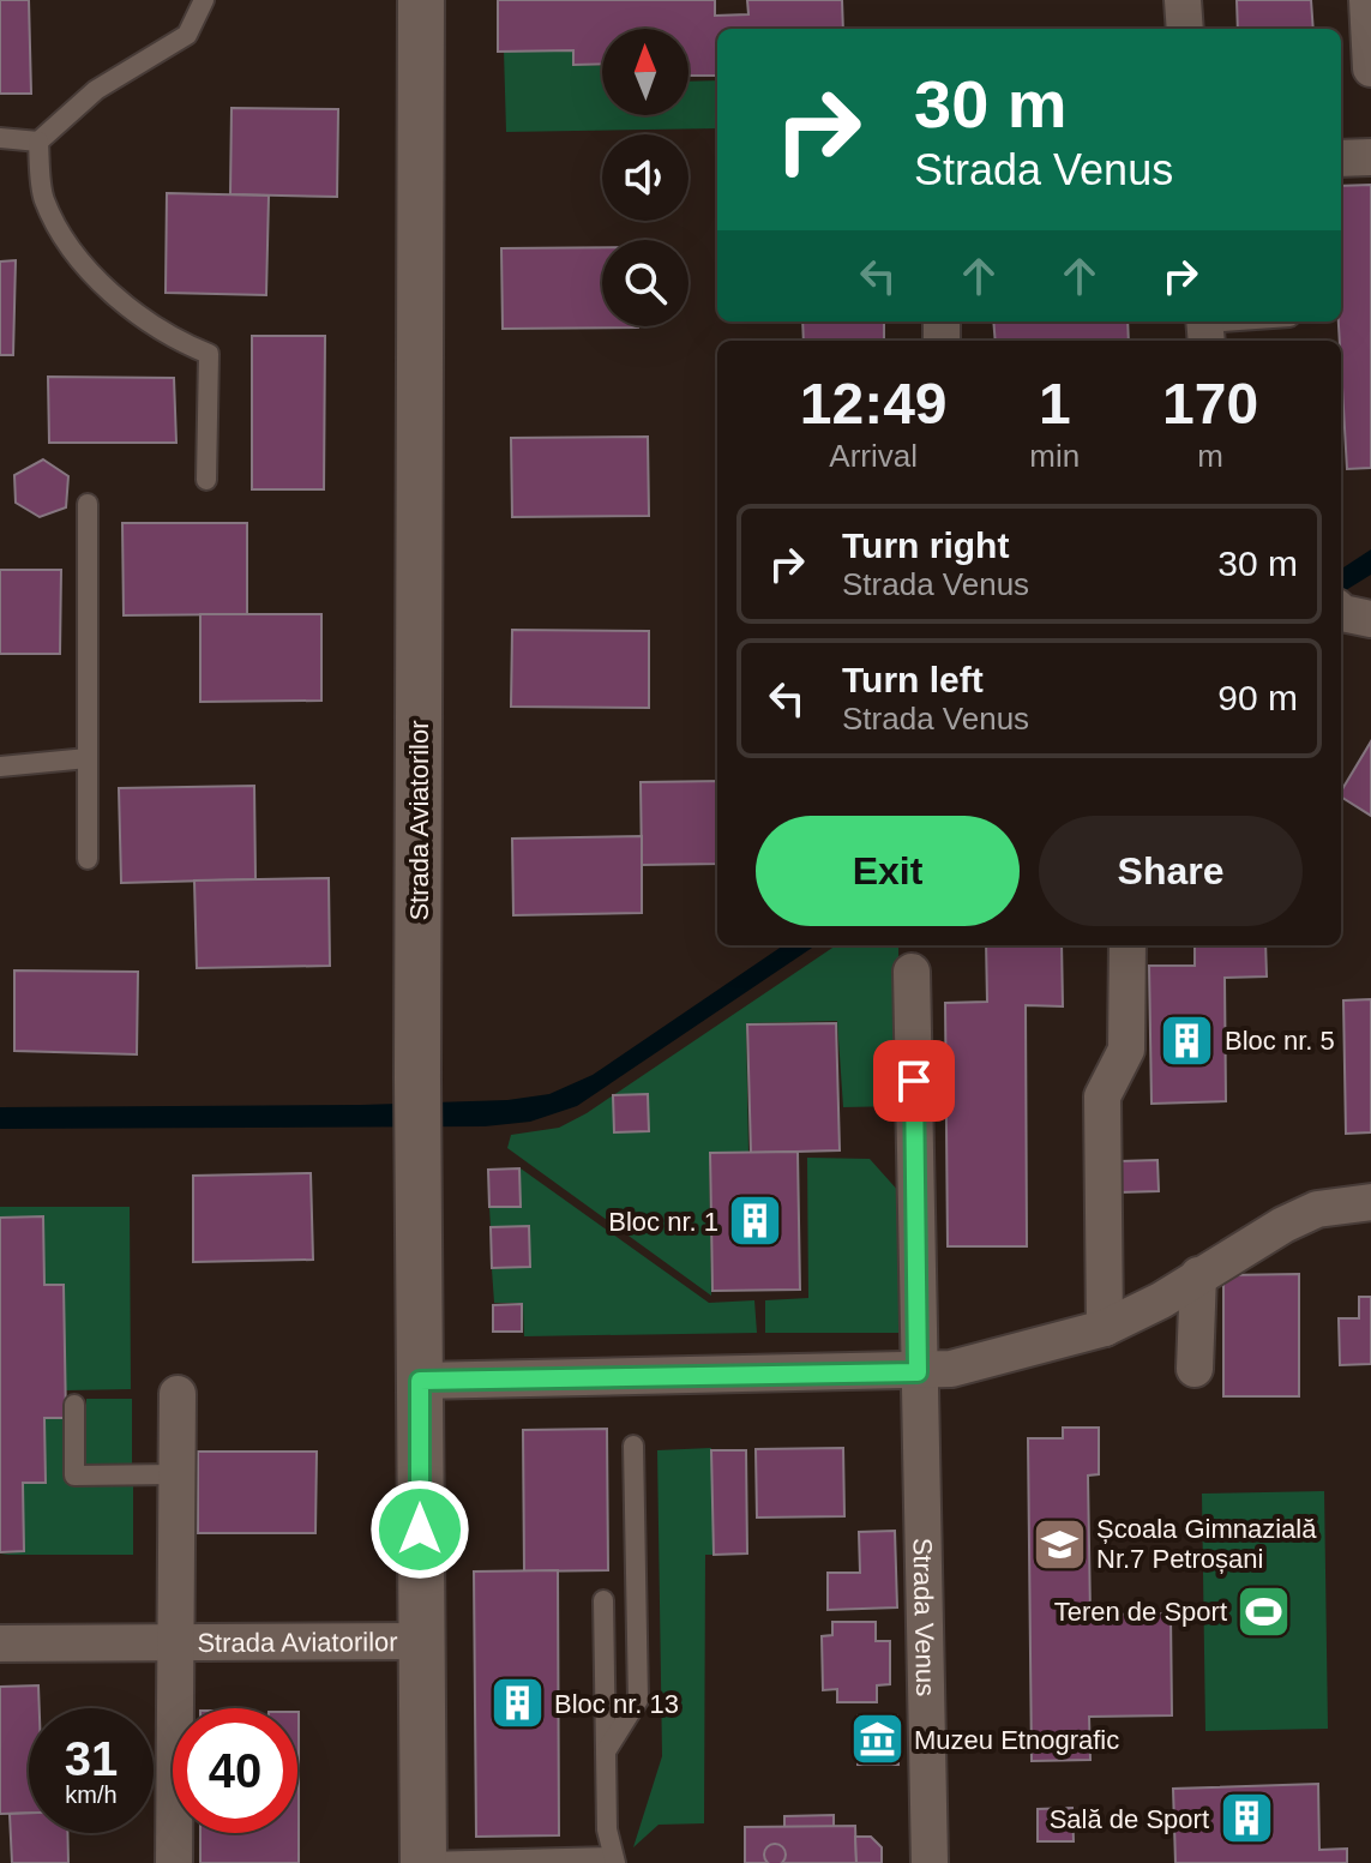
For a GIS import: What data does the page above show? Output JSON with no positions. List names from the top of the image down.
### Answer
{
  "streets": {
    "street": ["Strada Aviatorilor", "Strada Venus"]
  },
  "places": {
    "building": [
      "Bloc nr. 5",
      "Bloc nr. 1",
      "Bloc nr. 13",
      "Sală de Sport"
    ],
    "school or university": ["Școala Gimnazială Nr.7 Petroșani"],
    "sports": ["Teren de Sport"],
    "museum": ["Muzeu Etnografic"]
  },
  "north": "top",
  "page": {
    "turn": ["30 m", "Strada Venus"],
    "eta": [
      "12:49",
      "Arrival",
      "1",
      "min",
      "170",
      "m"
    ],
    "list": [
      {
        "name": "Turn right",
        "note": "Strada Venus",
        "value": "30 m"
      },
      {
        "name": "Turn left",
        "note": "Strada Venus",
        "value": "90 m"
      }
    ],
    "buttons": ["Exit", "Share"],
    "speed": "31 km/h",
    "limit": "40"
  }
}
